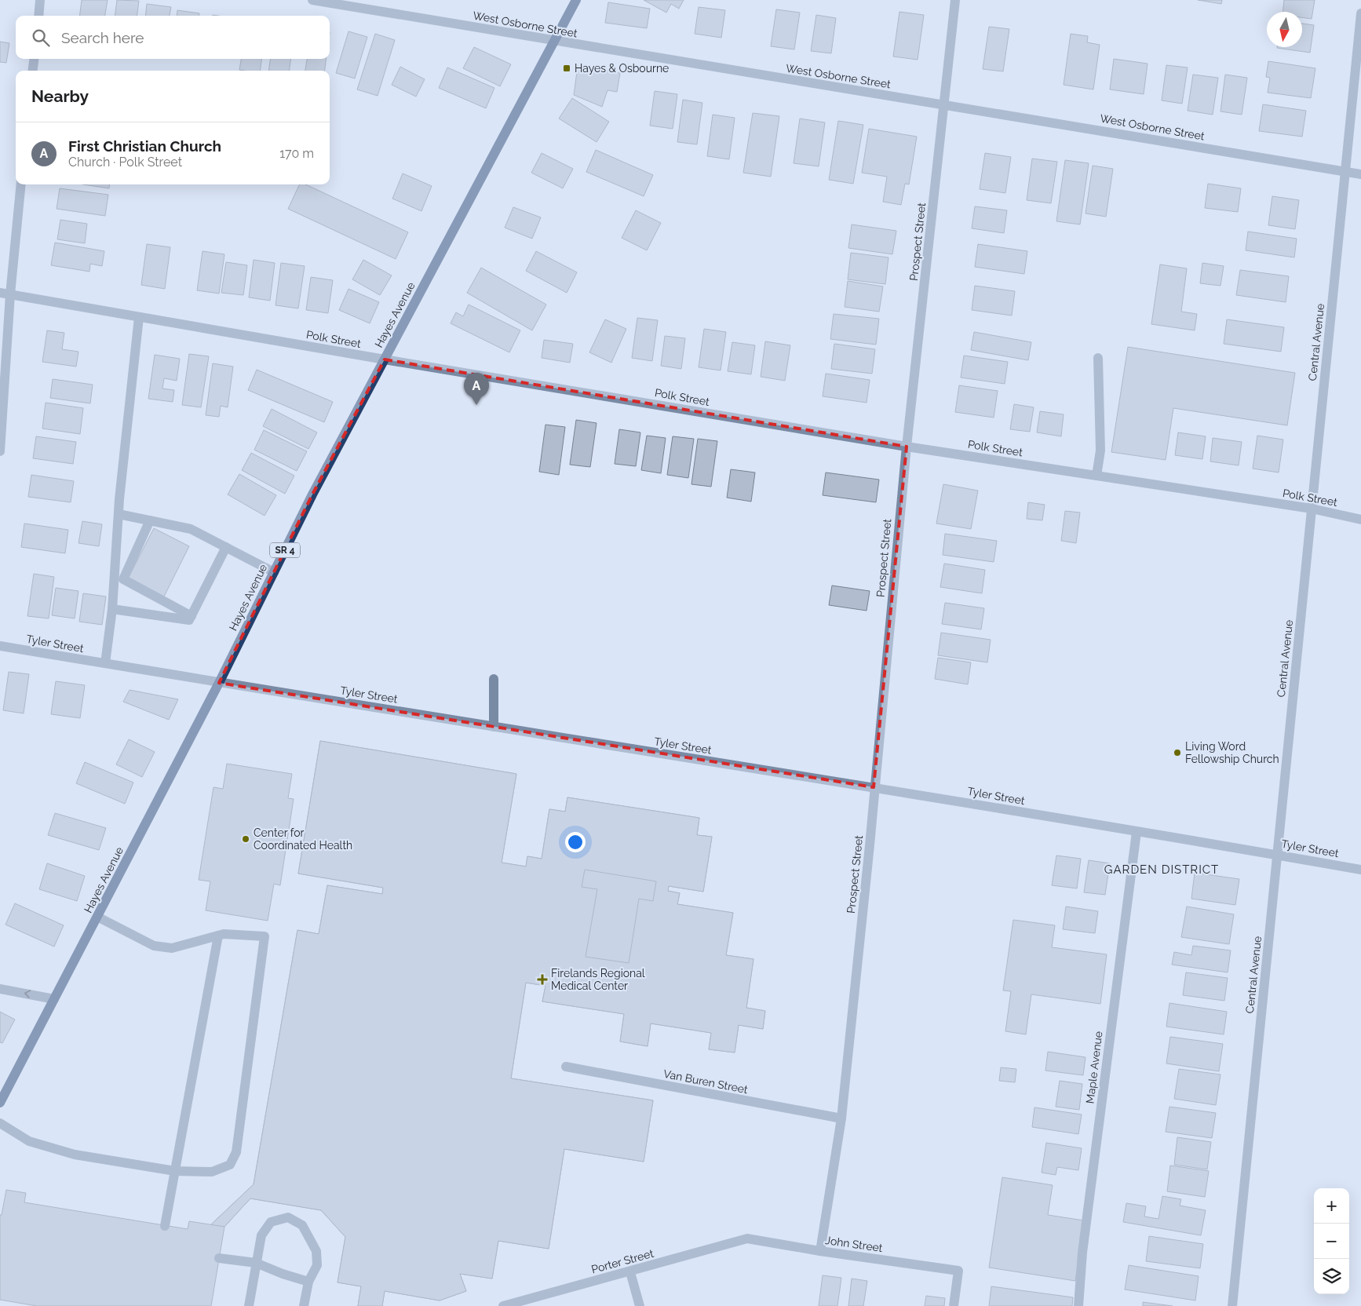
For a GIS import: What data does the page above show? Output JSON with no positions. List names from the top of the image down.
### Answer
{
  "streets": {
    "main road": ["Hayes Avenue", "SR 4"],
    "street": [
      "West Osborne Street",
      "Prospect Street",
      "Polk Street",
      "Central Avenue",
      "Tyler Street",
      "Maple Avenue",
      "Van Buren Street",
      "John Street",
      "Porter Street"
    ]
  },
  "crossings": [
    ["West Osborne Street", "Prospect Street"],
    ["West Osborne Street", "Hayes Avenue"],
    ["West Osborne Street", "Central Avenue"],
    ["Prospect Street", "Polk Street"],
    ["Prospect Street", "Tyler Street"],
    ["Prospect Street", "Van Buren Street"],
    ["Prospect Street", "John Street"],
    ["Hayes Avenue", "Polk Street"],
    ["Hayes Avenue", "Tyler Street"],
    ["Polk Street", "Central Avenue"],
    ["Central Avenue", "Tyler Street"],
    ["Tyler Street", "Maple Avenue"],
    ["John Street", "Porter Street"]
  ],
  "districts": ["GARDEN DISTRICT"],
  "places": {
    "transit": ["Hayes & Osbourne"],
    "other": ["Living Word Fellowship Church", "Center for Coordinated Health"],
    "health": ["Firelands Regional Medical Center"]
  },
  "north": "bottom",
  "page": {
    "search": "Search here",
    "heading": "Nearby",
    "list": [
      {
        "mark": "A",
        "name": "First Christian Church",
        "note": "Church · Polk Street",
        "value": "170 m"
      }
    ],
    "pins": "A",
    "map_buttons": ["+", "−"]
  }
}
